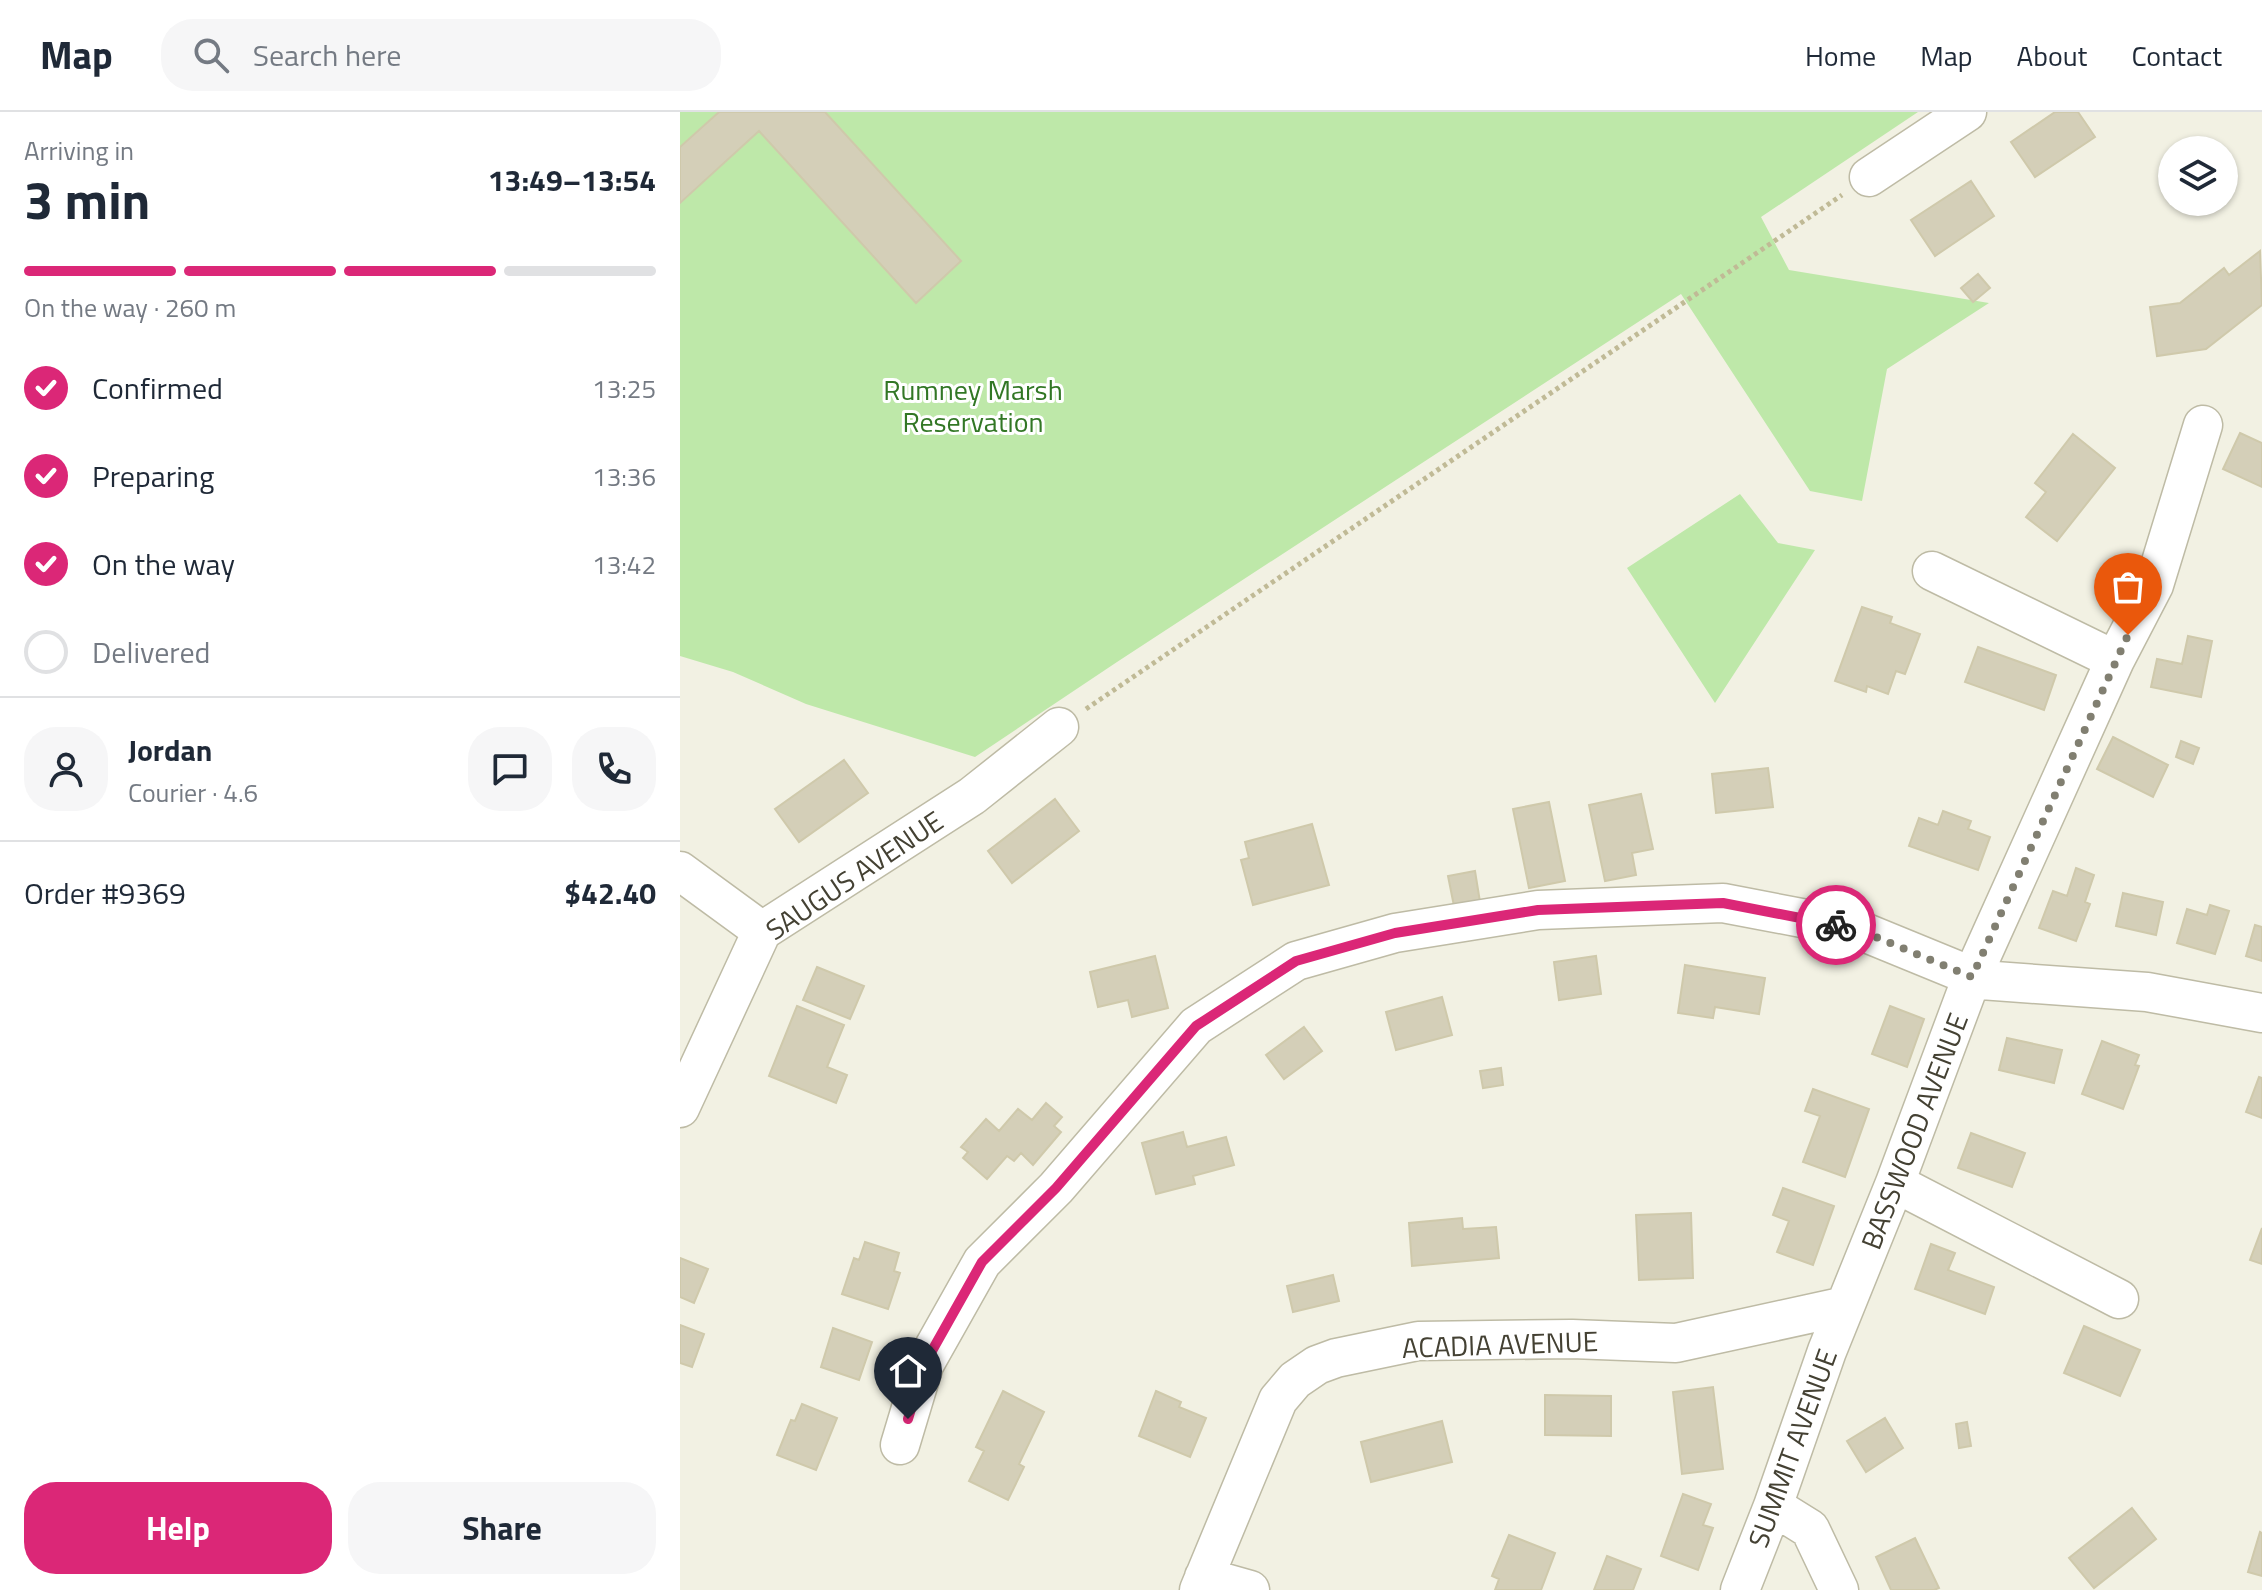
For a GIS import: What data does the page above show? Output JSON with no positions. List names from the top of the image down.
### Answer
{
  "streets": {
    "street": [
      "SAUGUS AVENUE",
      "BASSWOOD AVENUE",
      "ACADIA AVENUE",
      "SUMMIT AVENUE"
    ]
  },
  "crossings": [
    ["BASSWOOD AVENUE", "ACADIA AVENUE"],
    ["BASSWOOD AVENUE", "SUMMIT AVENUE"],
    ["ACADIA AVENUE", "SUMMIT AVENUE"]
  ],
  "parks": ["Rumney Marsh Reservation"],
  "page": {
    "header": "Map",
    "search": "Search here",
    "nav": [
      "Home",
      "Map",
      "About",
      "Contact"
    ],
    "heading": ["3 min", "Arriving in", "13:49–13:54"],
    "panel": [
      "Jordan",
      "Courier · 4.6",
      "Order #9369",
      "$42.40"
    ],
    "bar": "On the way · 260 m",
    "list": [
      ["Confirmed", "13:25"],
      ["Preparing", "13:36"],
      ["On the way", "13:42"],
      "Delivered"
    ],
    "buttons": ["Help", "Share"]
  }
}
